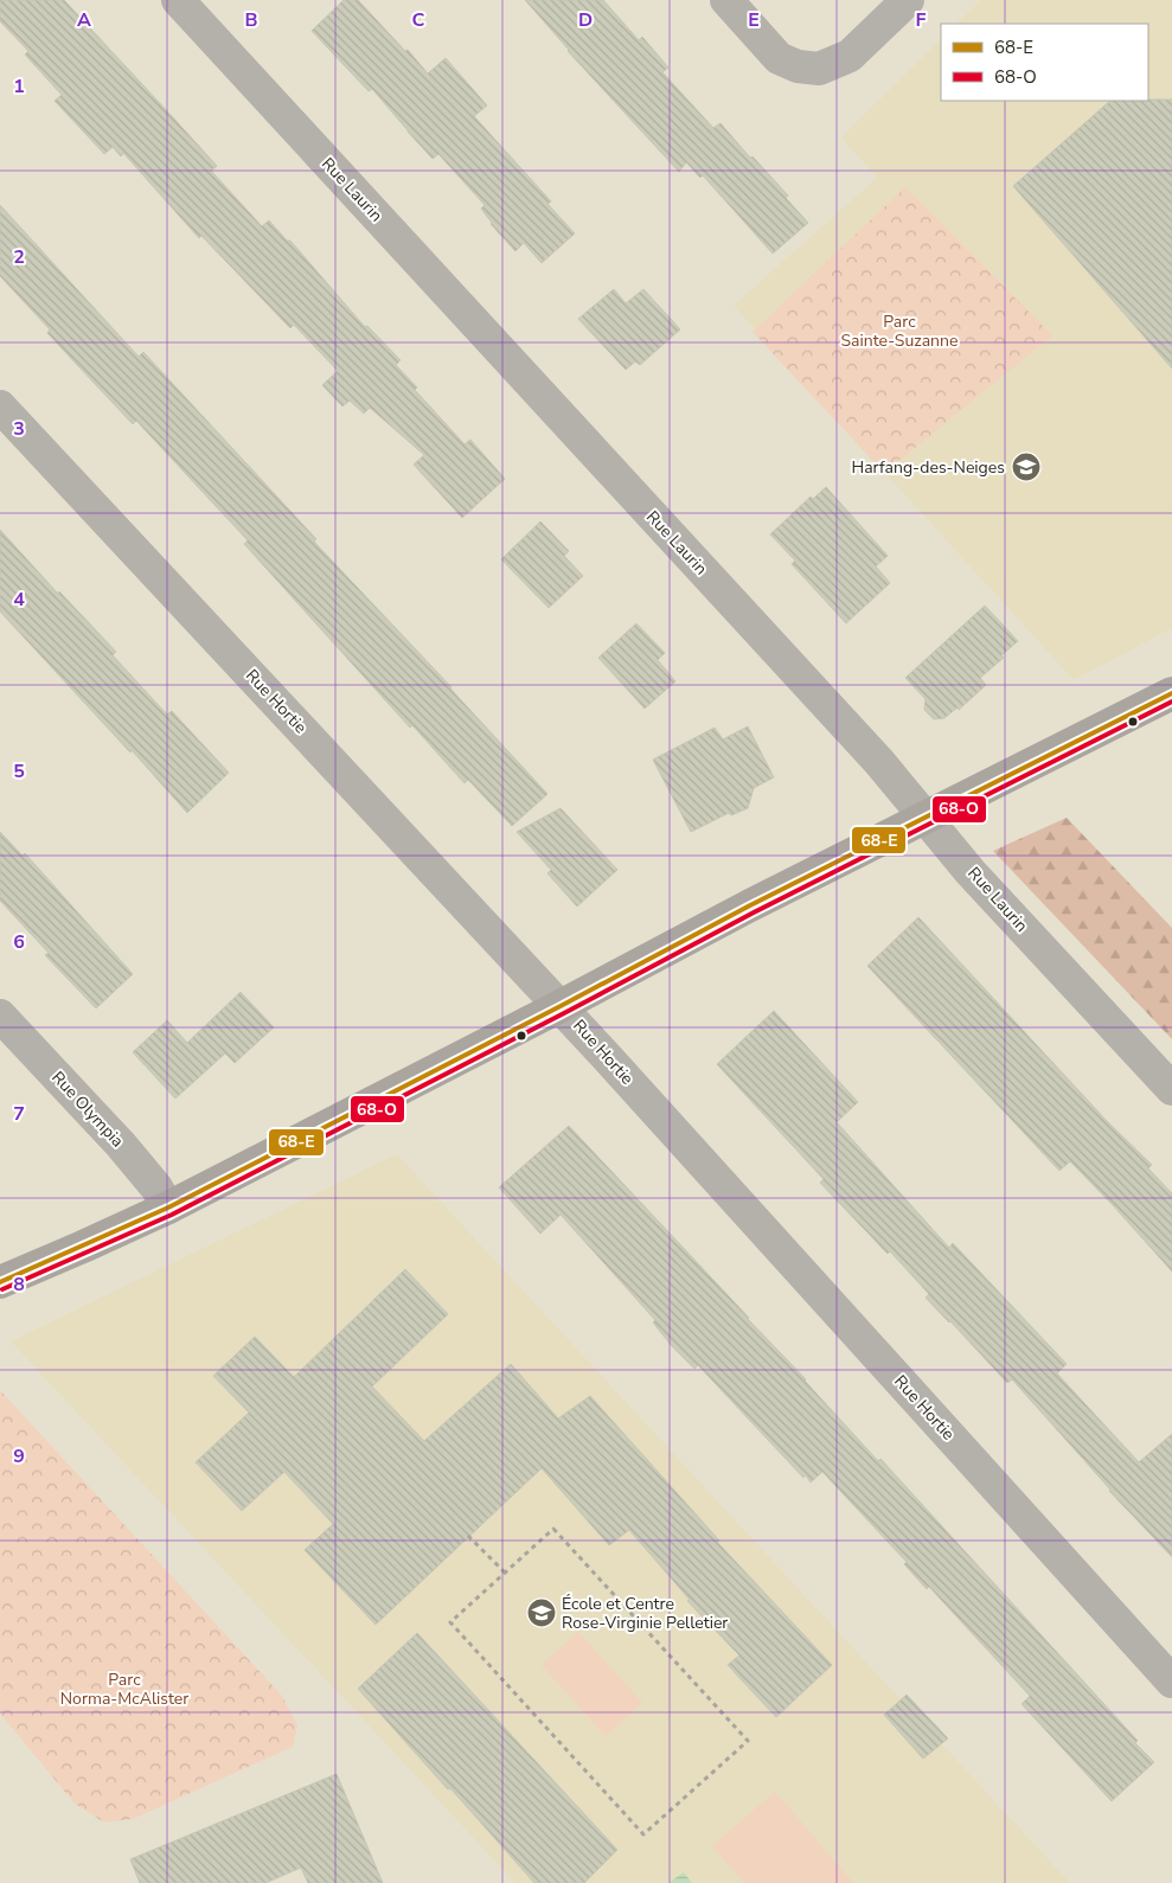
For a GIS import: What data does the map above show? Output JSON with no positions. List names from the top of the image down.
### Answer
{
  "streets": {
    "street": ["Rue Laurin", "Rue Hortie", "Rue Olympia"]
  },
  "parks": ["Parc Sainte-Suzanne", "Parc Norma-McAlister"],
  "places": {
    "school or university": ["Harfang-des-Neiges", "École et Centre Rose-Virginie Pelletier"]
  },
  "lines": ["transit line 68-E", "transit line 68-O"],
  "legend": ["68-E", "68-O"],
  "grid": {
    "columns": [
      "A",
      "B",
      "C",
      "D",
      "E",
      "F"
    ],
    "rows": [
      "1",
      "2",
      "3",
      "4",
      "5",
      "6",
      "7",
      "8",
      "9"
    ]
  }
}
